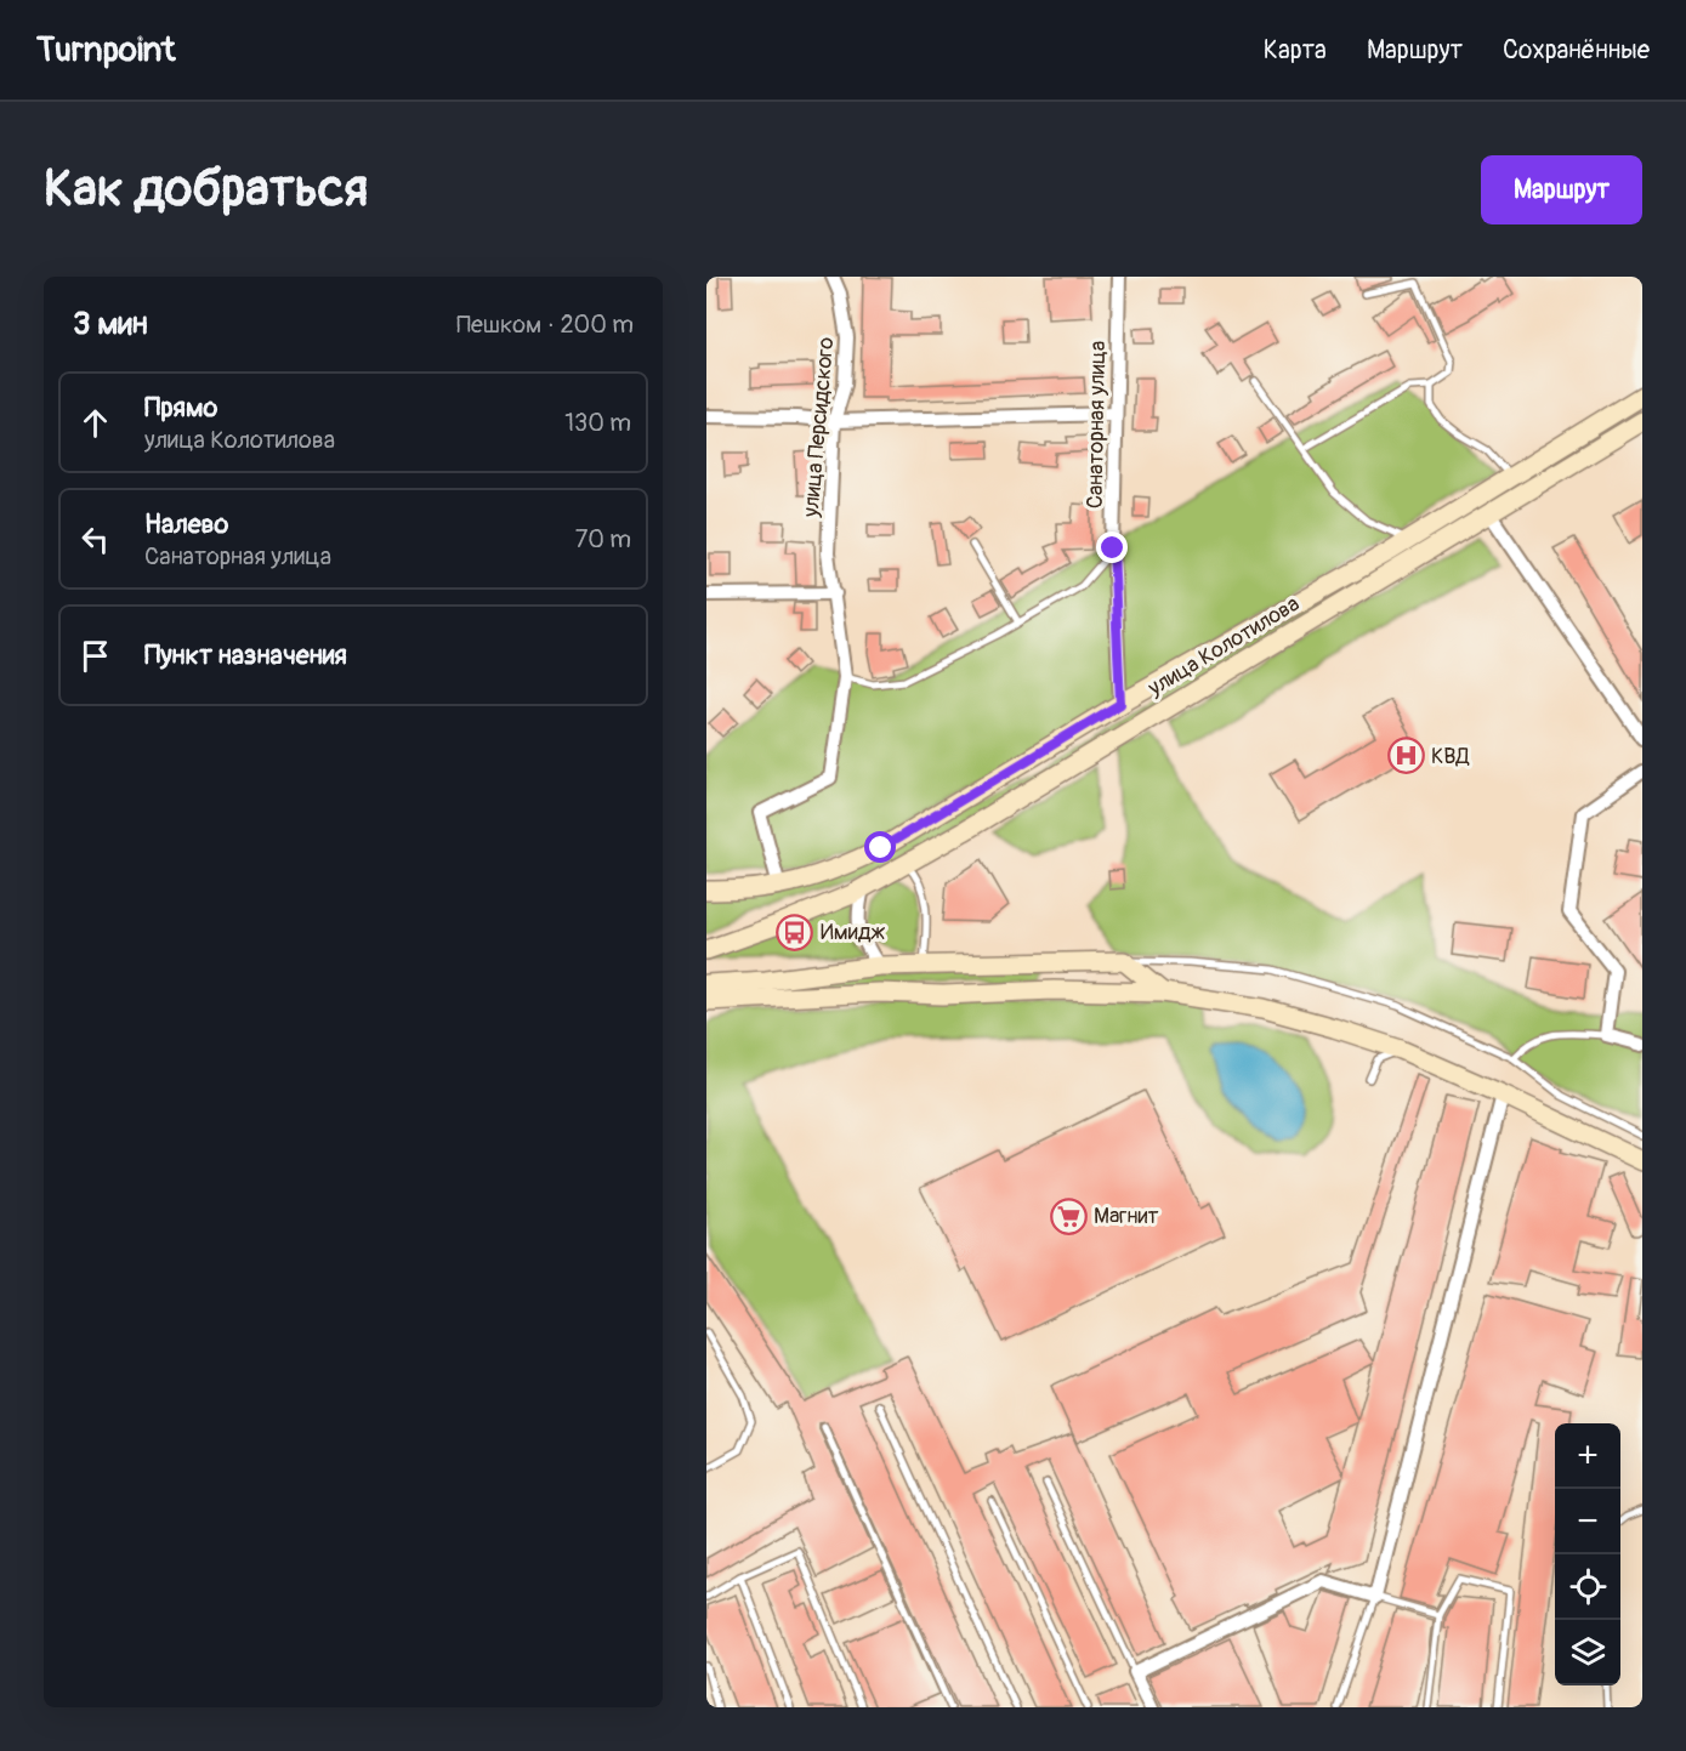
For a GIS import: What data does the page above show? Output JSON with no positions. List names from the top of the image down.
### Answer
{
  "streets": {
    "main road": ["улица Колотилова"],
    "street": ["Санаторная улица", "улица Персидского"]
  },
  "crossings": [
    ["Санаторная улица", "улица Колотилова"],
    ["улица Персидского", "улица Колотилова"]
  ],
  "places": {
    "hospital": ["КВД"],
    "bus stop": ["Имидж"],
    "supermarket": ["Магнит"]
  },
  "page": {
    "header": "Turnpoint",
    "nav": ["Карта", "Маршрут", "Сохранённые"],
    "buttons": "Маршрут",
    "title": "Как добраться",
    "heading": ["3 мин", "Пешком · 200 m"],
    "list": [
      ["Прямо", "улица Колотилова", "130 m"],
      ["Налево", "Санаторная улица", "70 m"],
      "Пункт назначения"
    ],
    "map_buttons": ["+", "−"]
  }
}
